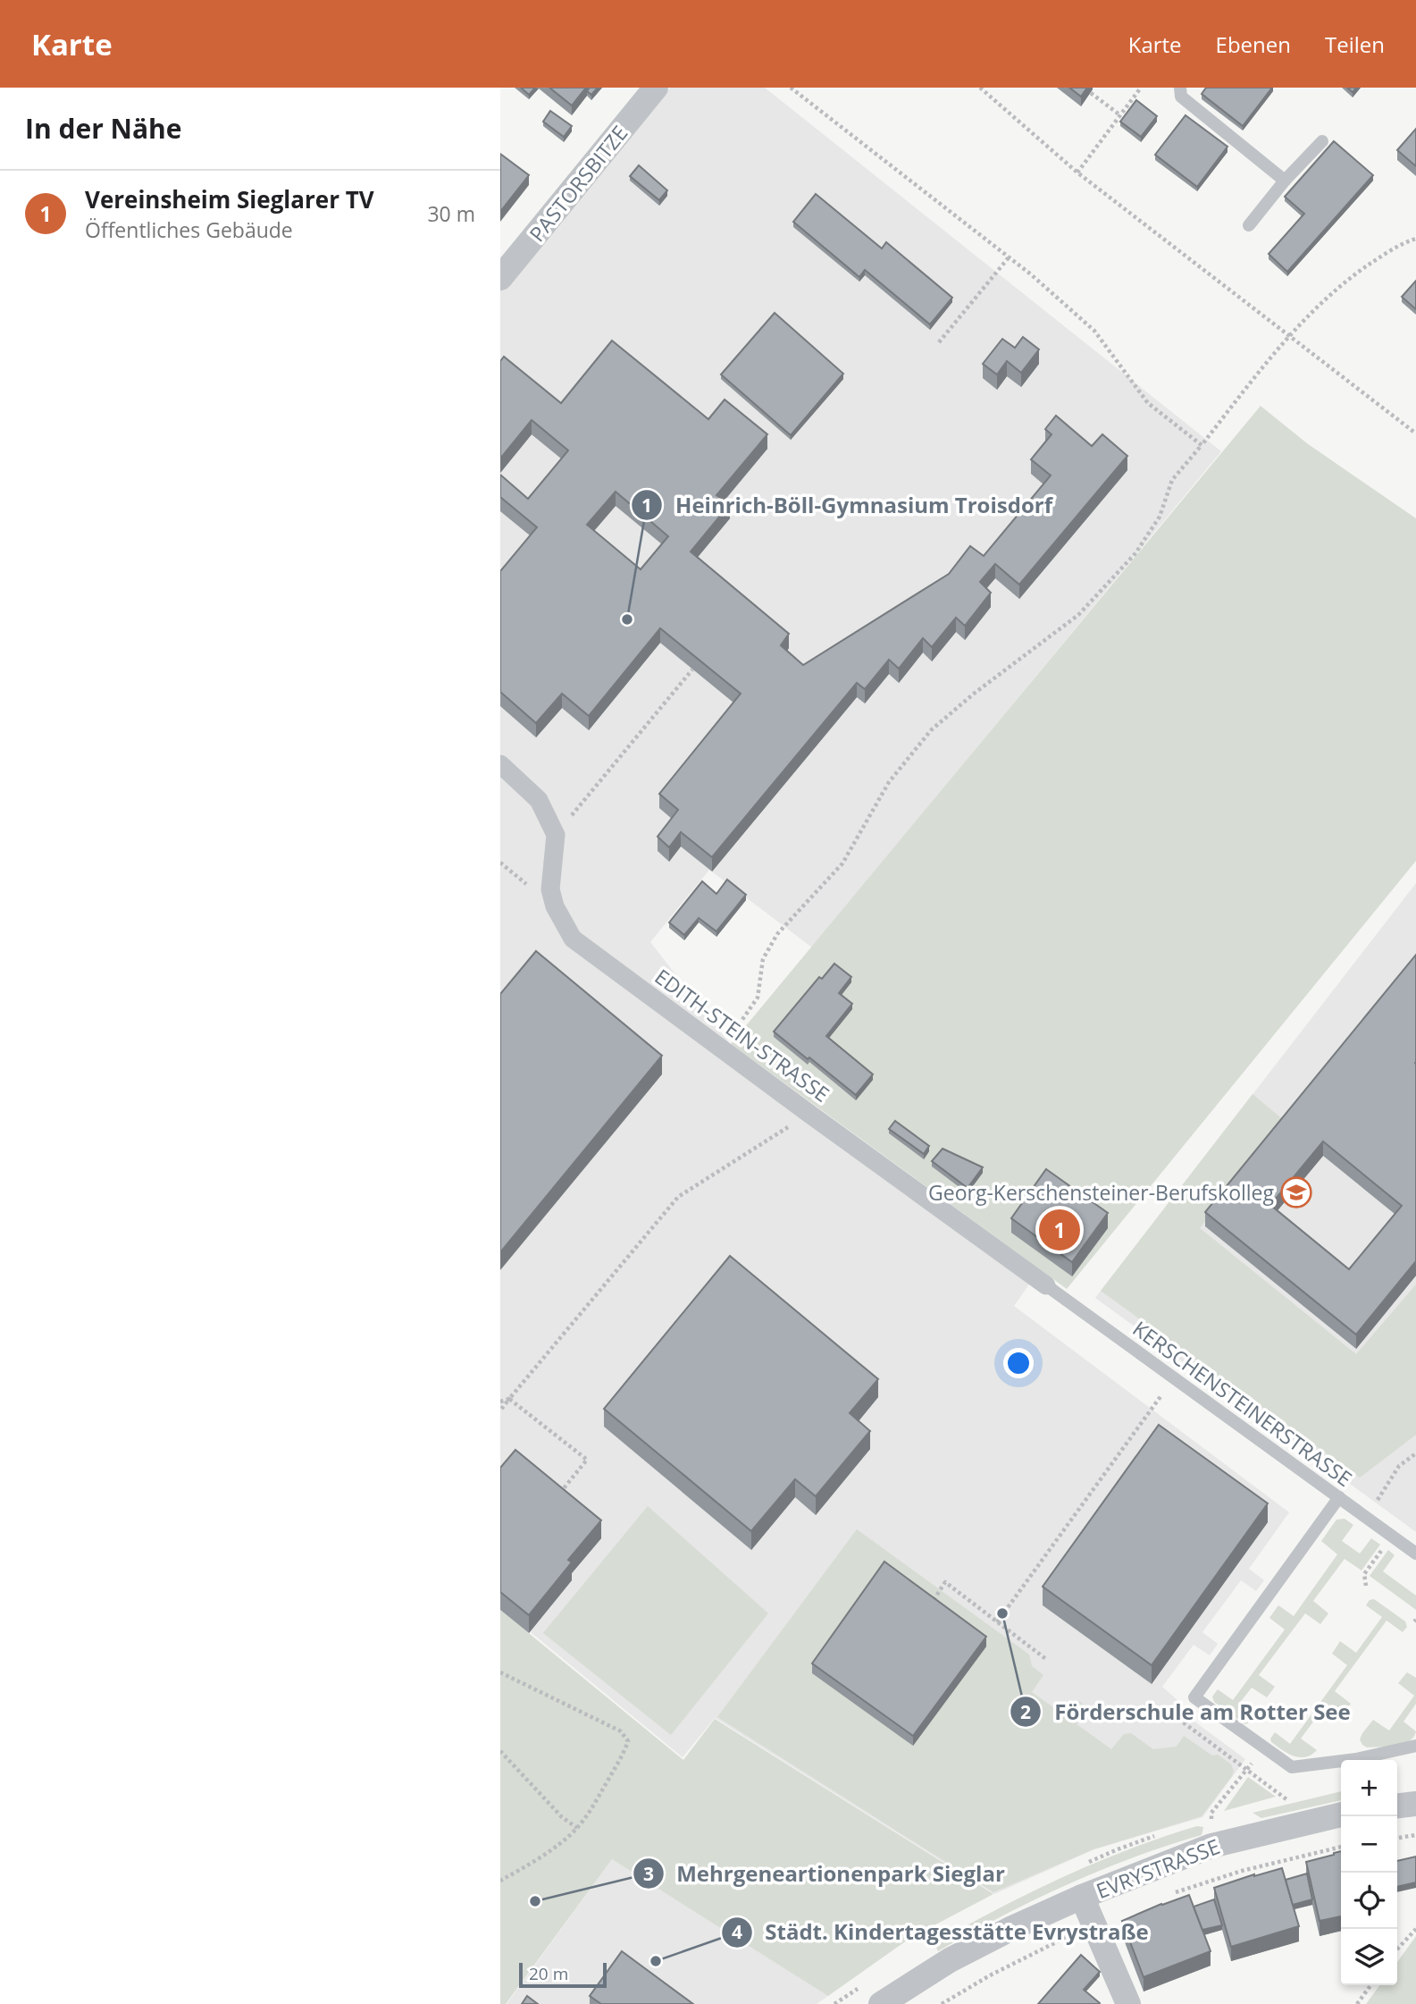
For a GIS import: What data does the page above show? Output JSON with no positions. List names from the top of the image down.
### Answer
{
  "streets": {
    "street": ["PASTORSBITZE", "EDITH-STEIN-STRASSE", "EVRYSTRASSE"],
    "lane": ["KERSCHENSTEINERSTRASSE"]
  },
  "crossings": [
    ["EDITH-STEIN-STRASSE", "KERSCHENSTEINERSTRASSE"]
  ],
  "places": {
    "other": [
      "Heinrich-Böll-Gymnasium Troisdorf",
      "Förderschule am Rotter See",
      "Mehrgeneartionenpark Sieglar",
      "Städt. Kindertagesstätte Evrystraße"
    ],
    "school or university": ["Georg-Kerschensteiner-Berufskolleg"]
  },
  "scale_bar": "20 m",
  "page": {
    "header": "Karte",
    "nav": ["Karte", "Ebenen", "Teilen"],
    "heading": "In der Nähe",
    "list": [
      {
        "mark": "1",
        "name": "Vereinsheim Sieglarer TV",
        "note": "Öffentliches Gebäude",
        "value": "30 m"
      }
    ],
    "pins": "1",
    "map_buttons": ["+", "−"],
    "scale": "20 m"
  }
}
